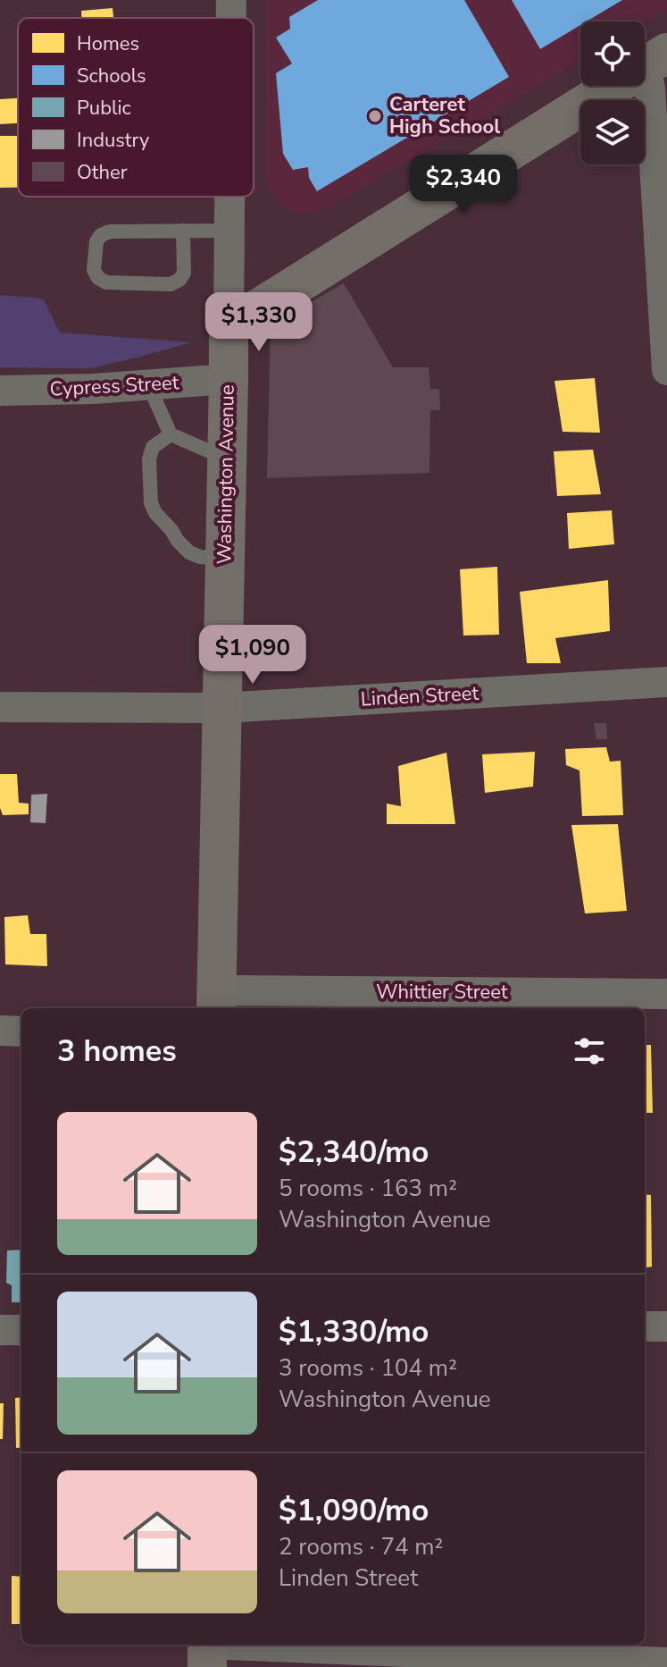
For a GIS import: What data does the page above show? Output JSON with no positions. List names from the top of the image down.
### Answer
{
  "streets": {
    "street": [
      "Cypress Street",
      "Washington Avenue",
      "Linden Street",
      "Whittier Street"
    ]
  },
  "crossings": [
    ["Cypress Street", "Washington Avenue"],
    ["Washington Avenue", "Linden Street"],
    ["Washington Avenue", "Whittier Street"]
  ],
  "places": ["Carteret High School"],
  "legend": [
    "Homes",
    "Schools",
    "Public",
    "Industry",
    "Other"
  ],
  "page": {
    "price": ["$2,340", "$1,330", "$1,090"],
    "heading": "3 homes",
    "list": [
      {
        "name": "$2,340/mo",
        "note": "5 rooms · 163 m² · Washington Avenue"
      },
      {
        "name": "$1,330/mo",
        "note": "3 rooms · 104 m² · Washington Avenue"
      },
      {
        "name": "$1,090/mo",
        "note": "2 rooms · 74 m² · Linden Street"
      }
    ]
  }
}
